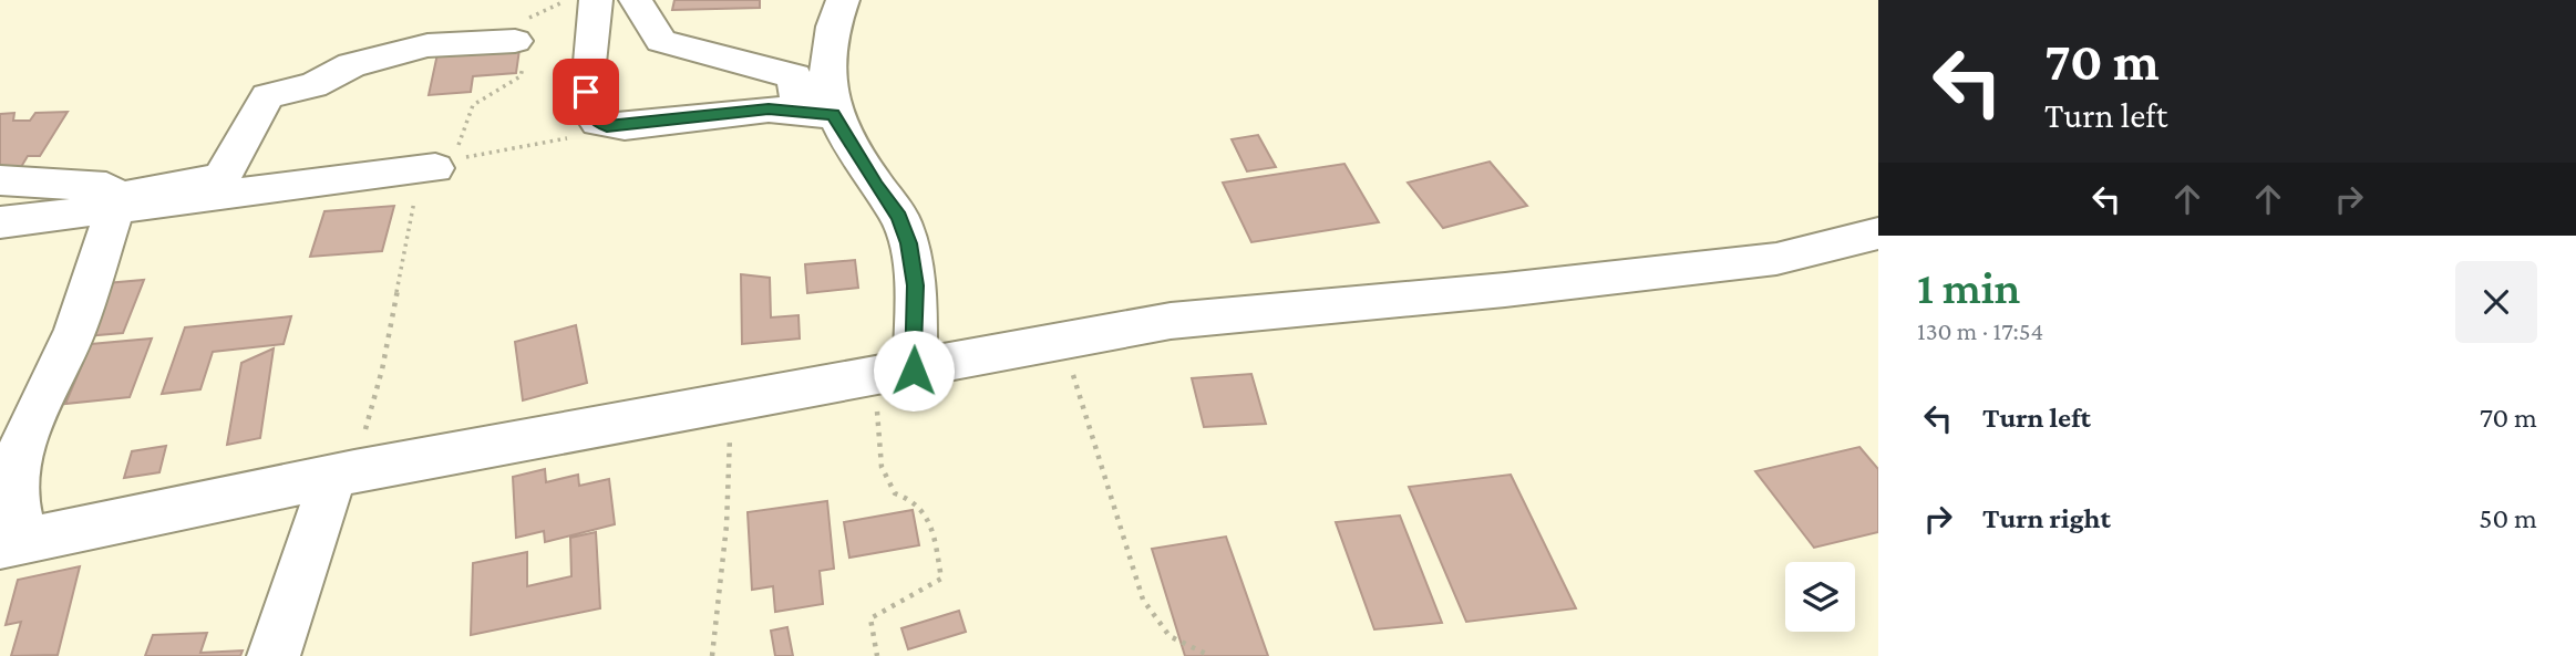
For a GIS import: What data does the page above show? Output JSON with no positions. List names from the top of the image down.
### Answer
{
  "page": {
    "turn": ["70 m", "Turn left"],
    "heading": ["1 min", "130 m · 17:54"],
    "list": [
      {
        "name": "Turn left",
        "value": "70 m"
      },
      {
        "name": "Turn right",
        "value": "50 m"
      }
    ]
  }
}
